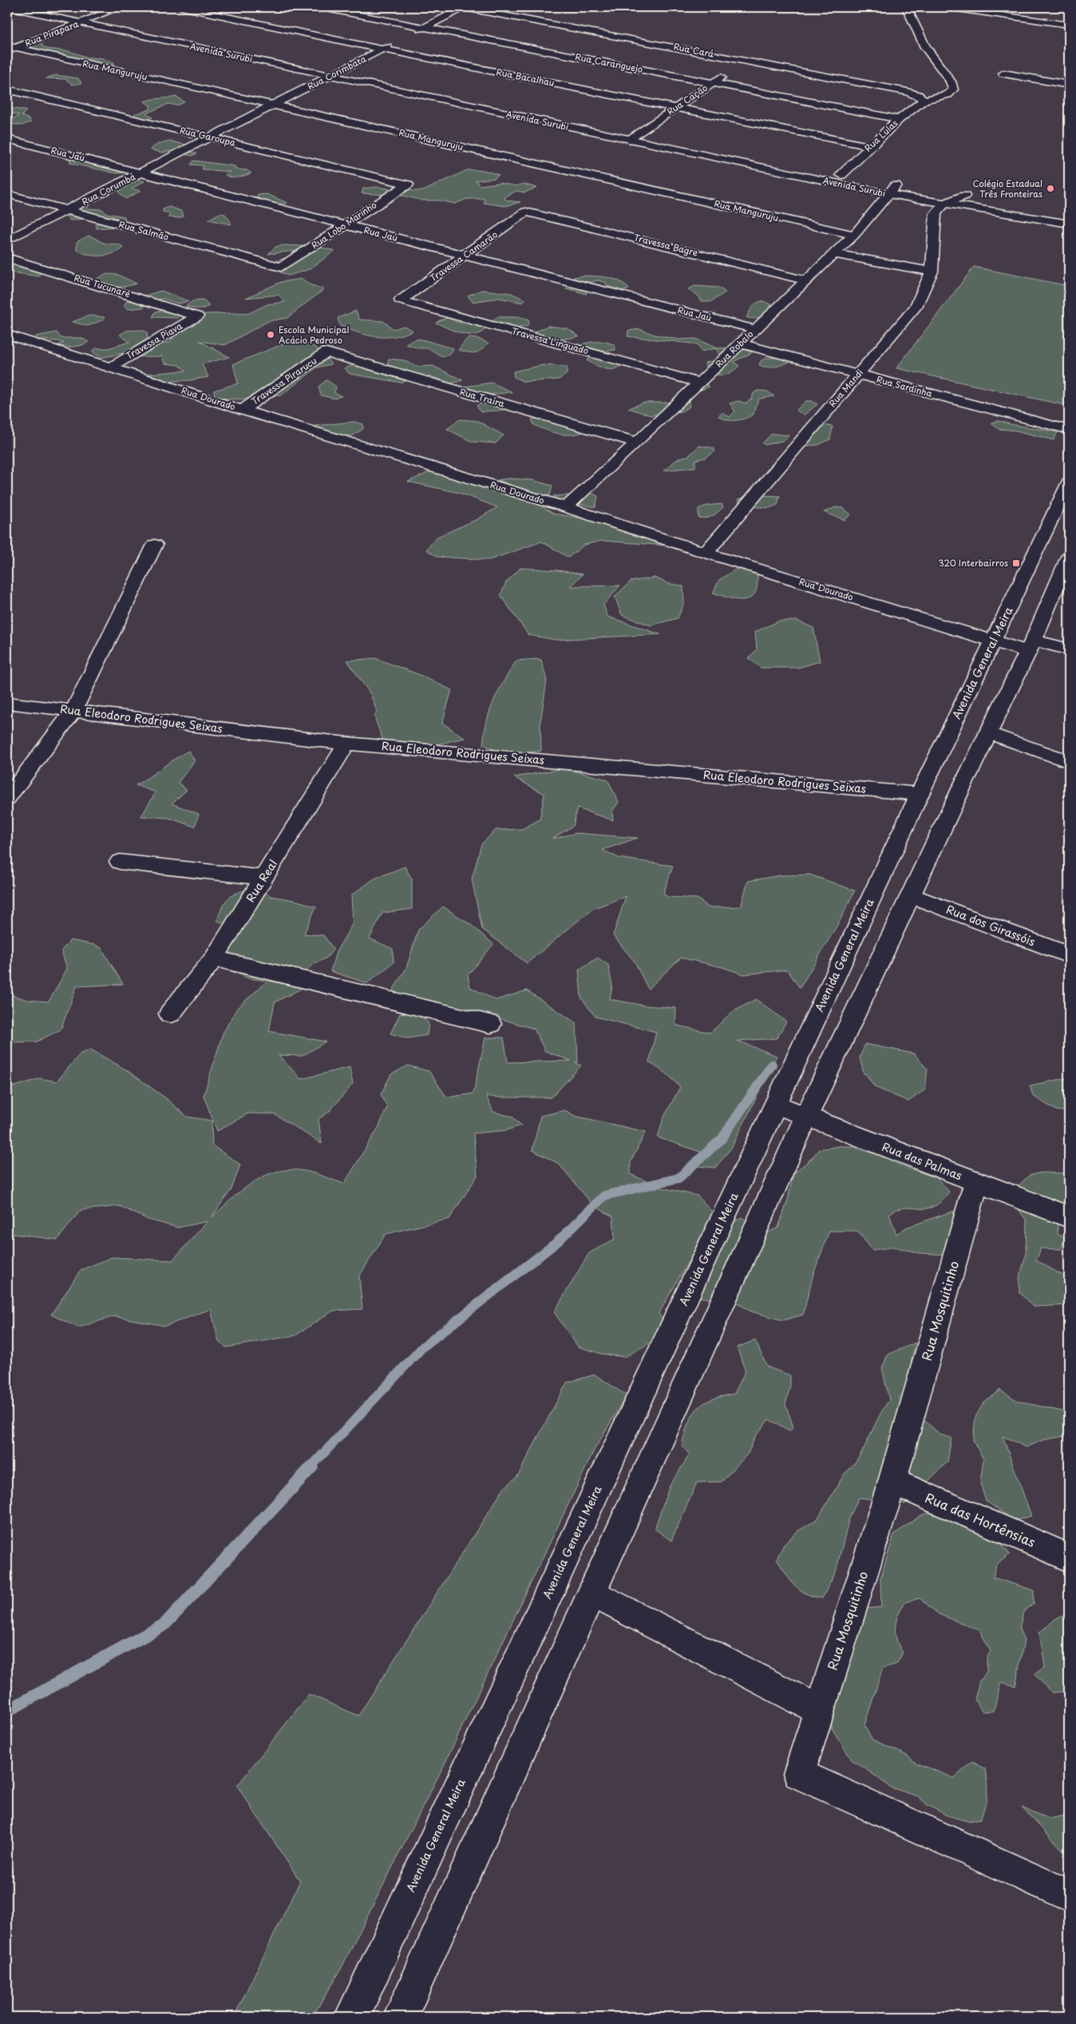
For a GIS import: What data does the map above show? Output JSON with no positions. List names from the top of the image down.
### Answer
{
  "streets": {
    "street": [
      "Rua Pirapara",
      "Rua Cará",
      "Avenida Surubi",
      "Rua Caranguejo",
      "Rua Manguruju",
      "Rua Corimbata",
      "Rua Bacalhau",
      "Rua Cação",
      "Rua Lulas",
      "Rua Garoupa",
      "Rua Jaú",
      "Rua Corumbá",
      "Rua Lobo Marinho",
      "Rua Salmão",
      "Travessa Bagre",
      "Travessa Camarão",
      "Rua Tucunaré",
      "Travessa Piava",
      "Travessa Linguado",
      "Rua Robalo",
      "Travessa Pirarucu",
      "Rua Sardinha",
      "Rua Mandi",
      "Rua Traíra",
      "Rua Dourado",
      "Avenida General Meira",
      "Rua Eleodoro Rodrigues Seixas",
      "Rua Real",
      "Rua dos Girassóis",
      "Rua das Palmas",
      "Rua Mosquitinho",
      "Rua das Hortênsias"
    ]
  },
  "crossings": [
    ["Rua Pirapara", "Avenida Surubi"],
    ["Rua Pirapara", "Rua Manguruju"],
    ["Rua Cará", "Rua Cação"],
    ["Rua Cará", "Rua Lulas"],
    ["Avenida Surubi", "Rua Corimbata"],
    ["Avenida Surubi", "Rua Cação"],
    ["Avenida Surubi", "Rua Lulas"],
    ["Avenida Surubi", "Rua Robalo"],
    ["Avenida Surubi", "Rua Mandi"],
    ["Rua Caranguejo", "Rua Cação"],
    ["Rua Caranguejo", "Rua Lulas"],
    ["Rua Manguruju", "Rua Corimbata"],
    ["Rua Manguruju", "Rua Robalo"],
    ["Rua Corimbata", "Rua Bacalhau"],
    ["Rua Corimbata", "Rua Garoupa"],
    ["Rua Corimbata", "Rua Corumbá"],
    ["Rua Bacalhau", "Rua Cação"],
    ["Rua Bacalhau", "Rua Lulas"],
    ["Rua Garoupa", "Rua Corumbá"],
    ["Rua Garoupa", "Rua Lobo Marinho"],
    ["Rua Jaú", "Rua Corumbá"],
    ["Rua Jaú", "Rua Lobo Marinho"],
    ["Rua Jaú", "Travessa Camarão"],
    ["Rua Jaú", "Rua Robalo"],
    ["Rua Corumbá", "Rua Salmão"],
    ["Rua Lobo Marinho", "Rua Salmão"],
    ["Travessa Bagre", "Travessa Camarão"],
    ["Travessa Bagre", "Rua Robalo"],
    ["Travessa Camarão", "Travessa Linguado"],
    ["Rua Tucunaré", "Travessa Piava"],
    ["Travessa Piava", "Rua Dourado"],
    ["Travessa Linguado", "Rua Robalo"],
    ["Rua Robalo", "Rua Sardinha"],
    ["Rua Robalo", "Rua Traíra"],
    ["Rua Robalo", "Rua Dourado"],
    ["Travessa Pirarucu", "Rua Traíra"],
    ["Travessa Pirarucu", "Rua Dourado"],
    ["Rua Sardinha", "Rua Mandi"],
    ["Rua Mandi", "Rua Dourado"],
    ["Rua Dourado", "Avenida General Meira"],
    ["Avenida General Meira", "Rua Eleodoro Rodrigues Seixas"],
    ["Avenida General Meira", "Rua das Palmas"],
    ["Rua Eleodoro Rodrigues Seixas", "Rua Real"],
    ["Rua das Palmas", "Rua Mosquitinho"],
    ["Rua Mosquitinho", "Rua das Hortênsias"]
  ],
  "places": {
    "other": ["Colégio Estadual Três Fronteiras", "Escola Municipal Acácio Pedroso"],
    "transit": ["320 Interbairros"]
  }
}
